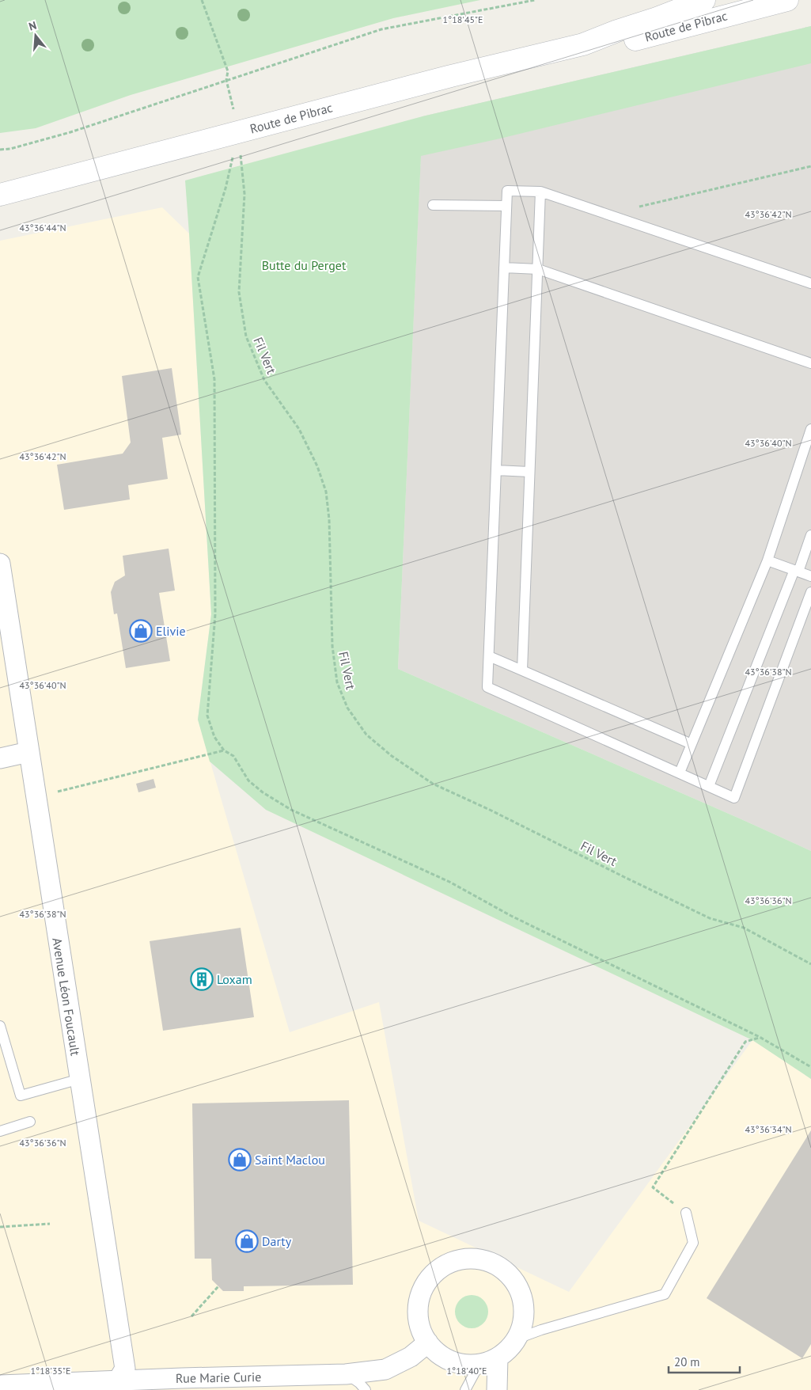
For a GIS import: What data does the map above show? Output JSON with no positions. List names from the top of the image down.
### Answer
{
  "streets": {
    "street": ["Route de Pibrac", "Avenue Léon Foucault", "Rue Marie Curie"],
    "path": ["Fil Vert"]
  },
  "crossings": [
    ["Avenue Léon Foucault", "Rue Marie Curie"]
  ],
  "parks": ["Butte du Perget"],
  "places": {
    "shop": ["Elivie", "Saint Maclou", "Darty"],
    "building": ["Loxam"]
  },
  "scale_bar": "20 m",
  "north": "top",
  "coordinates": [
    "1°18'45\"E",
    "43°36'42\"N",
    "43°36'44\"N",
    "43°36'40\"N",
    "43°36'38\"N",
    "43°36'36\"N",
    "43°36'34\"N",
    "1°18'35\"E",
    "1°18'40\"E"
  ]
}
